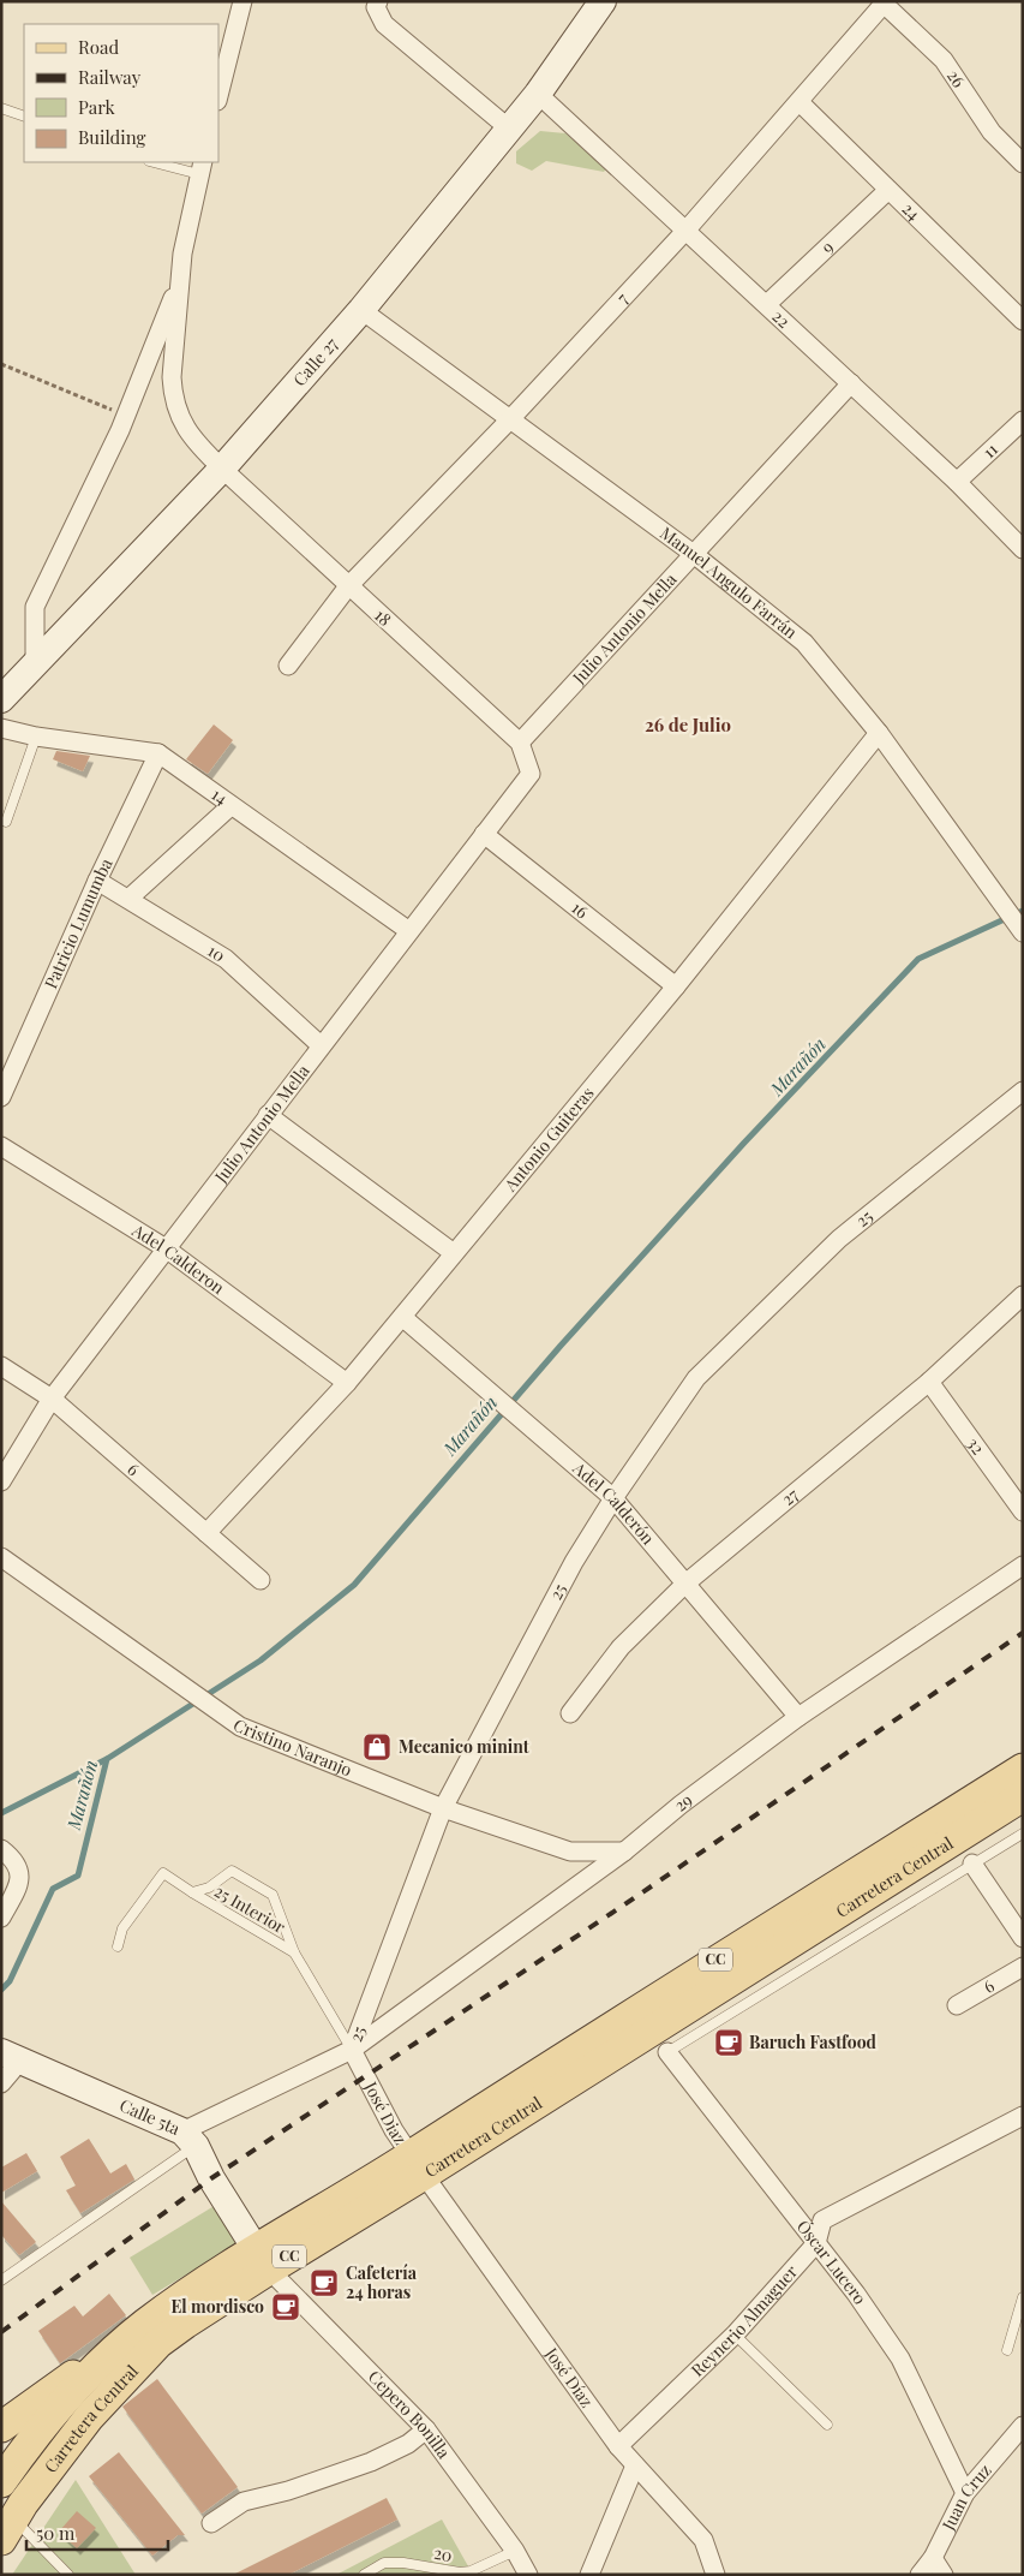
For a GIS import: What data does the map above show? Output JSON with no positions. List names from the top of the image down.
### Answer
{
  "streets": {
    "main road": [
      "Calle 27",
      "Carretera Central",
      "CC",
      "Calle 5ta"
    ],
    "street": [
      "26",
      "24",
      "9",
      "7",
      "22",
      "11",
      "Manuel Angulo Farrán",
      "18",
      "Julio Antonio Mella",
      "14",
      "16",
      "Patricio Lumumba",
      "10",
      "Antonio Guiteras",
      "25",
      "Adel Calderon",
      "32",
      "6",
      "27",
      "Adel Calderón",
      "Cristino Naranjo",
      "29",
      "José Diaz",
      "Óscar Lucero",
      "Reynerio Almaguer",
      "José Díaz",
      "Cepero Bonilla",
      "Juan Cruz"
    ],
    "lane": ["25 Interior", "20"]
  },
  "crossings": [
    ["26", "7"],
    ["24", "9"],
    ["24", "7"],
    ["9", "22"],
    ["7", "22"],
    ["7", "Manuel Angulo Farrán"],
    ["7", "18"],
    ["22", "Calle 27"],
    ["22", "11"],
    ["22", "Julio Antonio Mella"],
    ["Calle 27", "Manuel Angulo Farrán"],
    ["Calle 27", "18"],
    ["Manuel Angulo Farrán", "Julio Antonio Mella"],
    ["Manuel Angulo Farrán", "Antonio Guiteras"],
    ["18", "Julio Antonio Mella"],
    ["Julio Antonio Mella", "14"],
    ["Julio Antonio Mella", "16"],
    ["Julio Antonio Mella", "10"],
    ["Julio Antonio Mella", "Adel Calderon"],
    ["Julio Antonio Mella", "6"],
    ["14", "Patricio Lumumba"],
    ["16", "Antonio Guiteras"],
    ["Patricio Lumumba", "10"],
    ["Antonio Guiteras", "Adel Calderon"],
    ["Antonio Guiteras", "6"],
    ["Antonio Guiteras", "Adel Calderón"],
    ["25", "Adel Calderón"],
    ["25", "Cristino Naranjo"],
    ["25", "29"],
    ["25", "25 Interior"],
    ["25", "José Diaz"],
    ["25", "Calle 5ta"],
    ["32", "27"],
    ["27", "Adel Calderón"],
    ["Adel Calderón", "29"],
    ["Cristino Naranjo", "29"],
    ["29", "25 Interior"],
    ["29", "José Diaz"],
    ["Carretera Central", "José Diaz"],
    ["Carretera Central", "Calle 5ta"],
    ["Carretera Central", "José Díaz"],
    ["Carretera Central", "Cepero Bonilla"],
    ["25 Interior", "José Diaz"],
    ["José Diaz", "José Díaz"],
    ["Calle 5ta", "Cepero Bonilla"],
    ["Óscar Lucero", "Reynerio Almaguer"],
    ["Óscar Lucero", "Juan Cruz"],
    ["Reynerio Almaguer", "José Díaz"],
    ["Cepero Bonilla", "20"]
  ],
  "districts": ["26 de Julio"],
  "water": ["Marañón"],
  "places": {
    "shop": ["Mecanico minint"],
    "cafe": ["Baruch Fastfood", "Cafetería 24 horas", "El mordisco"]
  },
  "legend": [
    "Road",
    "Railway",
    "Park",
    "Building"
  ],
  "scale_bar": "50 m"
}
